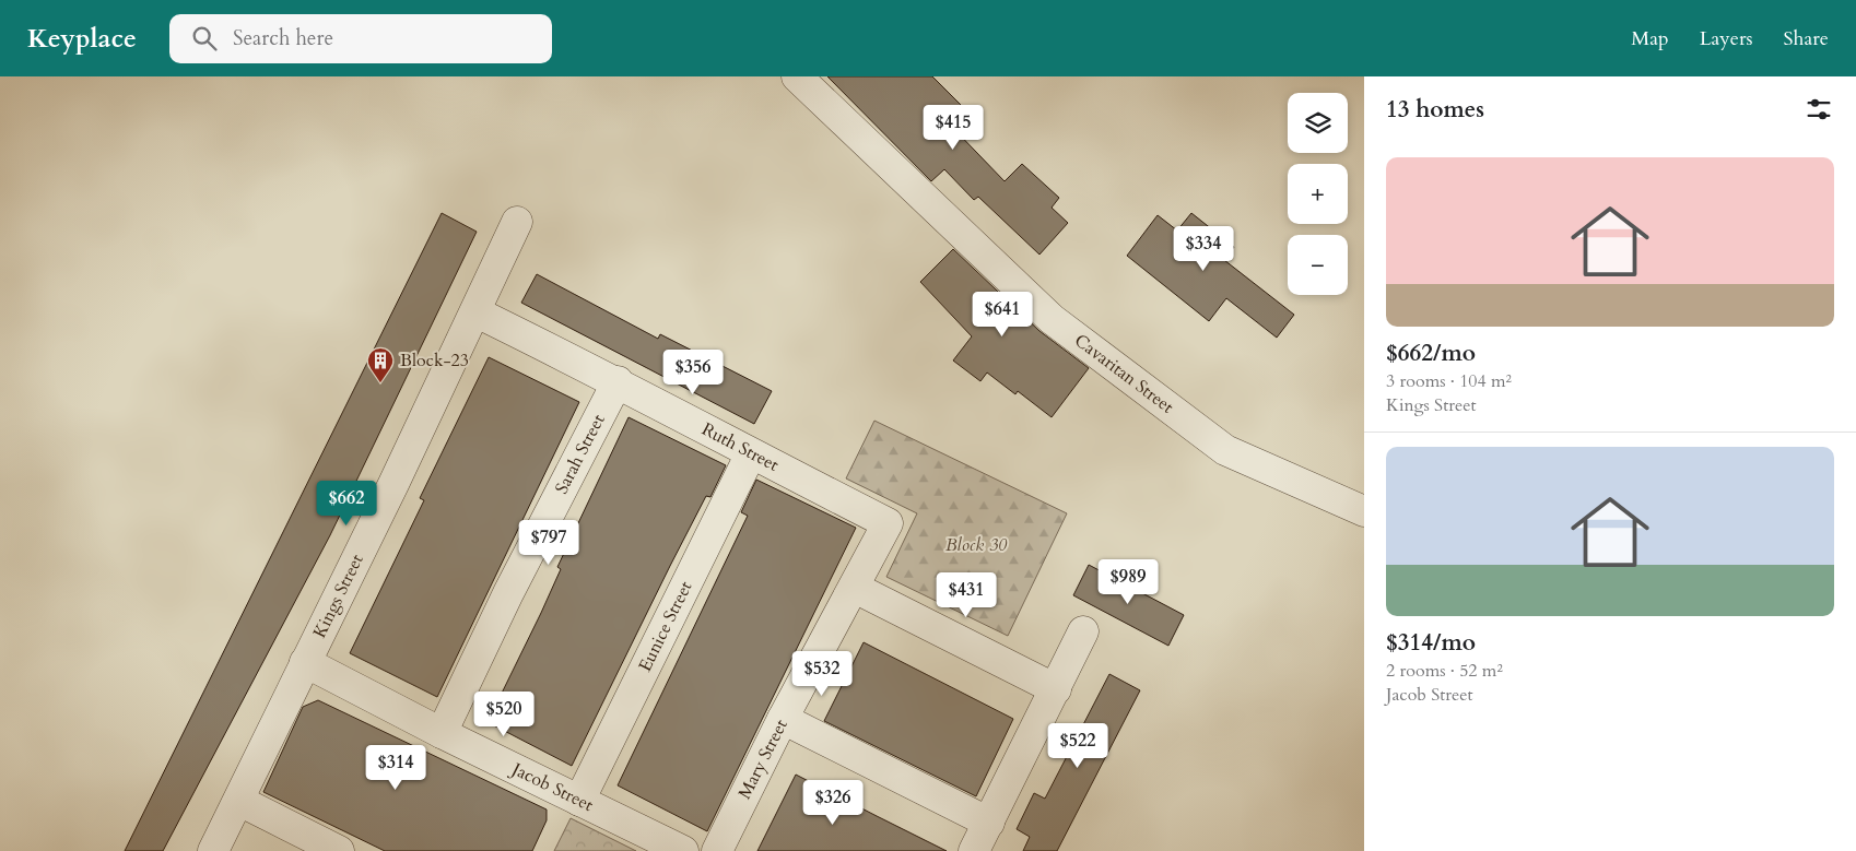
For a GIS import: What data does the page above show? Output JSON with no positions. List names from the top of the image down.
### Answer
{
  "streets": {
    "street": [
      "Cavaritan Street",
      "Ruth Street",
      "Sarah Street",
      "Kings Street",
      "Eunice Street",
      "Mary Street",
      "Jacob Street"
    ]
  },
  "crossings": [
    ["Ruth Street", "Sarah Street"],
    ["Ruth Street", "Kings Street"],
    ["Ruth Street", "Eunice Street"],
    ["Ruth Street", "Mary Street"],
    ["Sarah Street", "Jacob Street"],
    ["Kings Street", "Jacob Street"],
    ["Eunice Street", "Jacob Street"]
  ],
  "parks": ["Block 30"],
  "places": {
    "building": ["Block-23"]
  },
  "page": {
    "header": "Keyplace",
    "search": "Search here",
    "nav": ["Map", "Layers", "Share"],
    "heading": "13 homes",
    "map_buttons": ["+", "−"],
    "price": [
      "$415",
      "$334",
      "$641",
      "$356",
      "$662",
      "$797",
      "$989",
      "$431",
      "$532",
      "$520",
      "$522",
      "$314",
      "$326"
    ],
    "list": [
      {
        "name": "$662/mo",
        "note": "3 rooms · 104 m² · Kings Street"
      },
      {
        "name": "$314/mo",
        "note": "2 rooms · 52 m² · Jacob Street"
      }
    ]
  }
}
